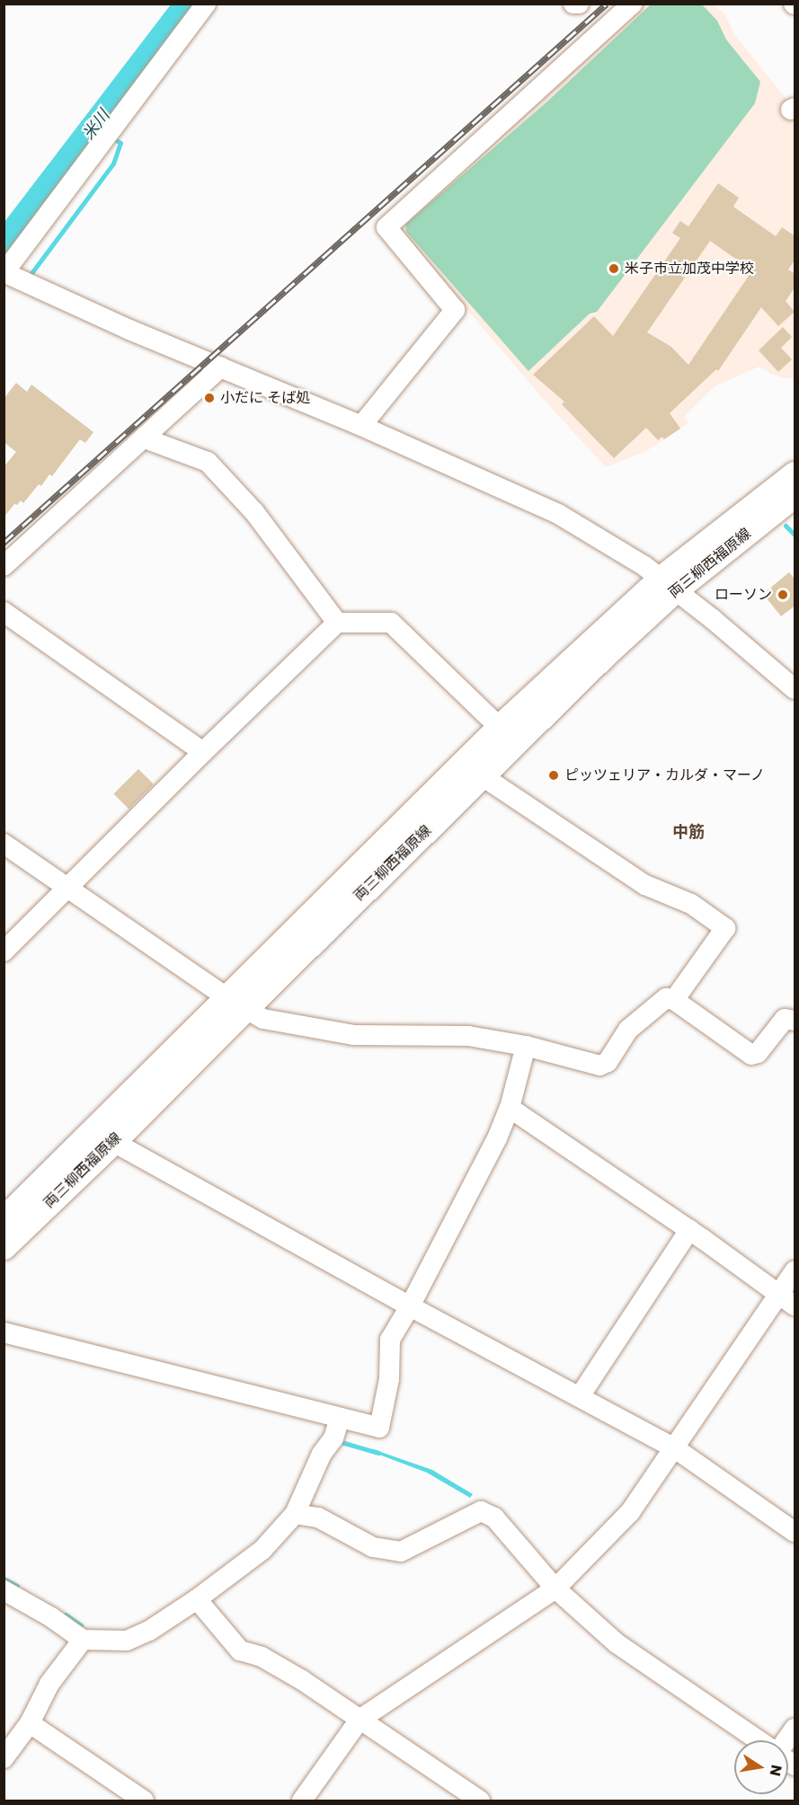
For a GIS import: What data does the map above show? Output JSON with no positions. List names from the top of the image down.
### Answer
{
  "streets": {
    "main road": ["両三柳西福原線"]
  },
  "districts": ["中筋"],
  "water": ["米川"],
  "places": [
    "米子市立加茂中学校",
    "小だに そば処",
    "ローソン",
    "ピッツェリア・カルダ・マーノ"
  ],
  "north": "right"
}
